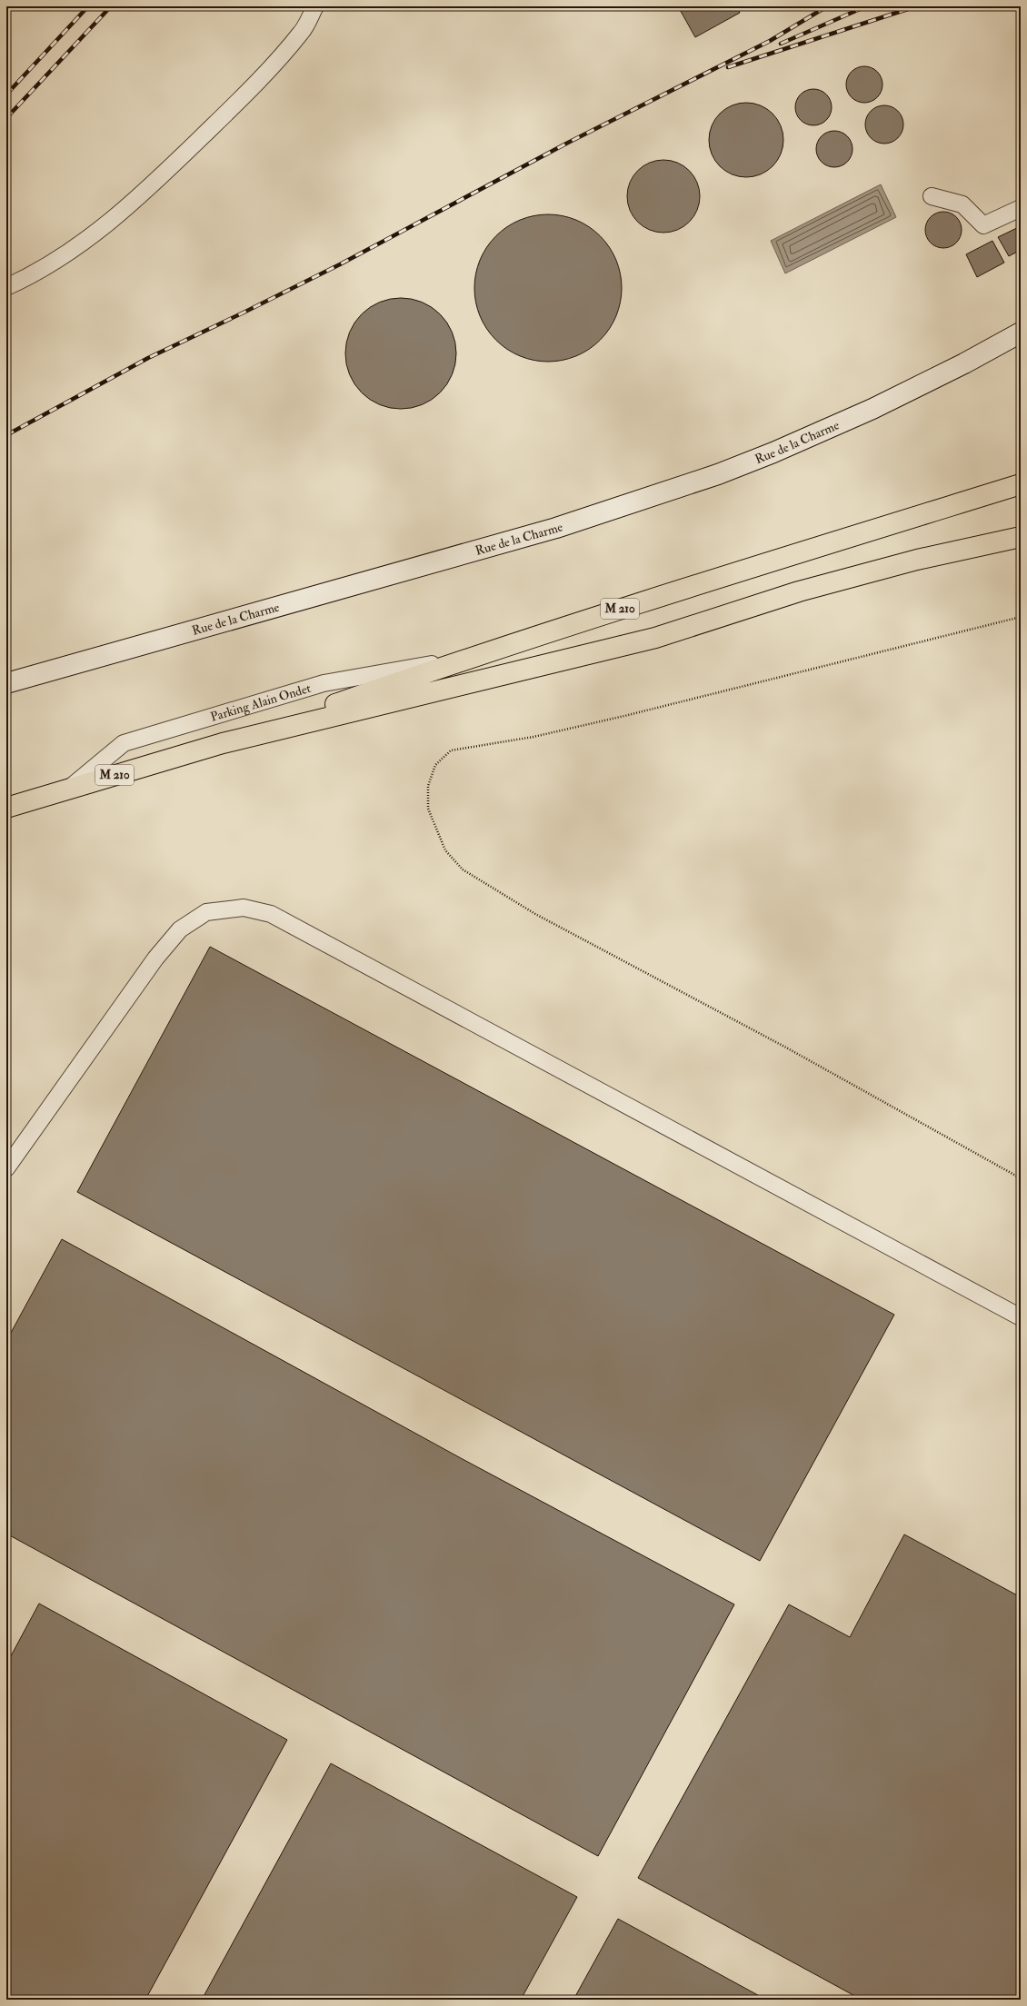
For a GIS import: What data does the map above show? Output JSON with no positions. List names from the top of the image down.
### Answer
{
  "streets": {
    "main road": ["M 210"],
    "street": ["Rue de la Charme"],
    "lane": ["Parking Alain Ondet"]
  },
  "crossings": [
    ["M 210", "Parking Alain Ondet"]
  ]
}
